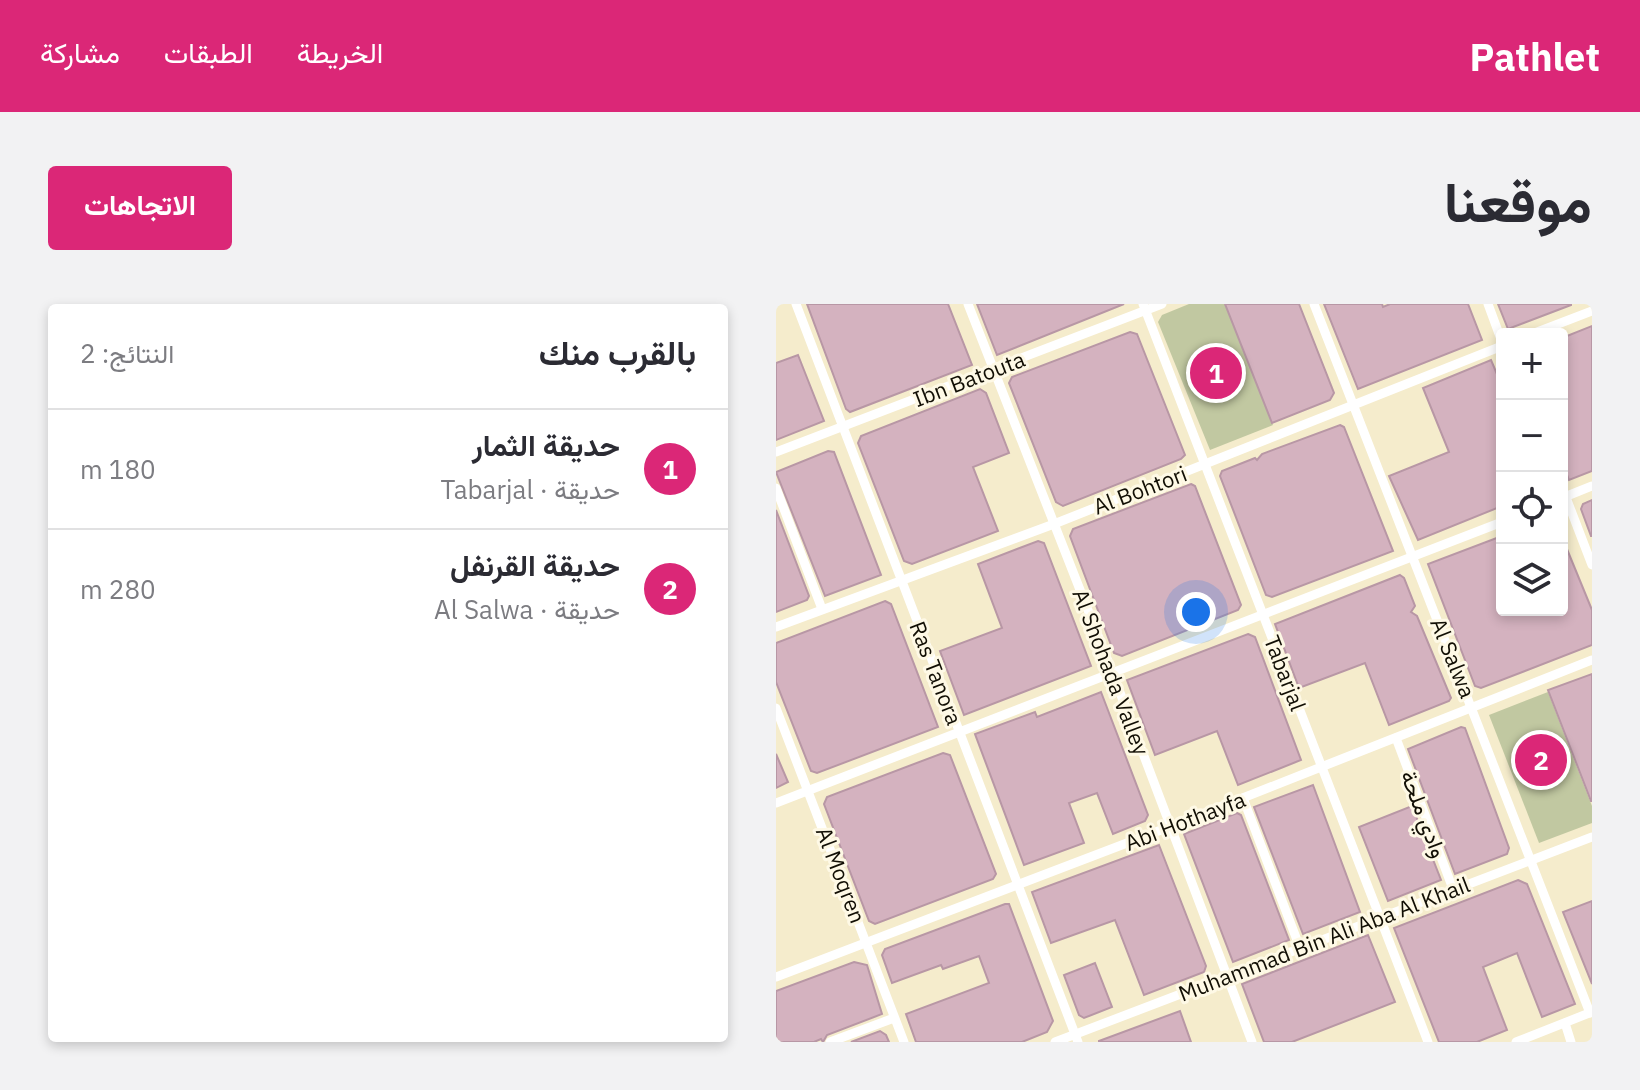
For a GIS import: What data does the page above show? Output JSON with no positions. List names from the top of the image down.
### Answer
{
  "streets": {
    "street": [
      "Ibn Batouta",
      "Al Bohtori",
      "Al Salwa",
      "Al Shohada Valley",
      "Ras Tanora",
      "Tabarjal",
      "وادي ملحة",
      "Abi Hothayfa",
      "Al Moqren",
      "Muhammad Bin Ali Aba Al Khail"
    ]
  },
  "crossings": [
    ["Ibn Batouta", "Al Shohada Valley"],
    ["Ibn Batouta", "Ras Tanora"],
    ["Ibn Batouta", "Tabarjal"],
    ["Al Bohtori", "Al Salwa"],
    ["Al Bohtori", "Al Shohada Valley"],
    ["Al Bohtori", "Ras Tanora"],
    ["Al Bohtori", "Tabarjal"],
    ["Al Salwa", "Abi Hothayfa"],
    ["Al Salwa", "Muhammad Bin Ali Aba Al Khail"],
    ["Al Shohada Valley", "Abi Hothayfa"],
    ["Al Shohada Valley", "Muhammad Bin Ali Aba Al Khail"],
    ["Ras Tanora", "Abi Hothayfa"],
    ["Ras Tanora", "Muhammad Bin Ali Aba Al Khail"],
    ["Tabarjal", "Abi Hothayfa"],
    ["Tabarjal", "Muhammad Bin Ali Aba Al Khail"],
    ["وادي ملحة", "Abi Hothayfa"],
    ["وادي ملحة", "Muhammad Bin Ali Aba Al Khail"],
    ["Abi Hothayfa", "Al Moqren"]
  ],
  "page": {
    "header": "Pathlet",
    "nav": ["الخريطة", "الطبقات", "مشاركة"],
    "title": "موقعنا",
    "buttons": "الاتجاهات",
    "heading": ["بالقرب منك", "النتائج: 2"],
    "map_buttons": ["+", "−"],
    "pins": ["1", "2"],
    "list": [
      {
        "mark": "1",
        "name": "حديقة الثمار",
        "note": "حديقة · Tabarjal",
        "value": "180 m"
      },
      {
        "mark": "2",
        "name": "حديقة القرنفل",
        "note": "حديقة · Al Salwa",
        "value": "280 m"
      }
    ]
  }
}
